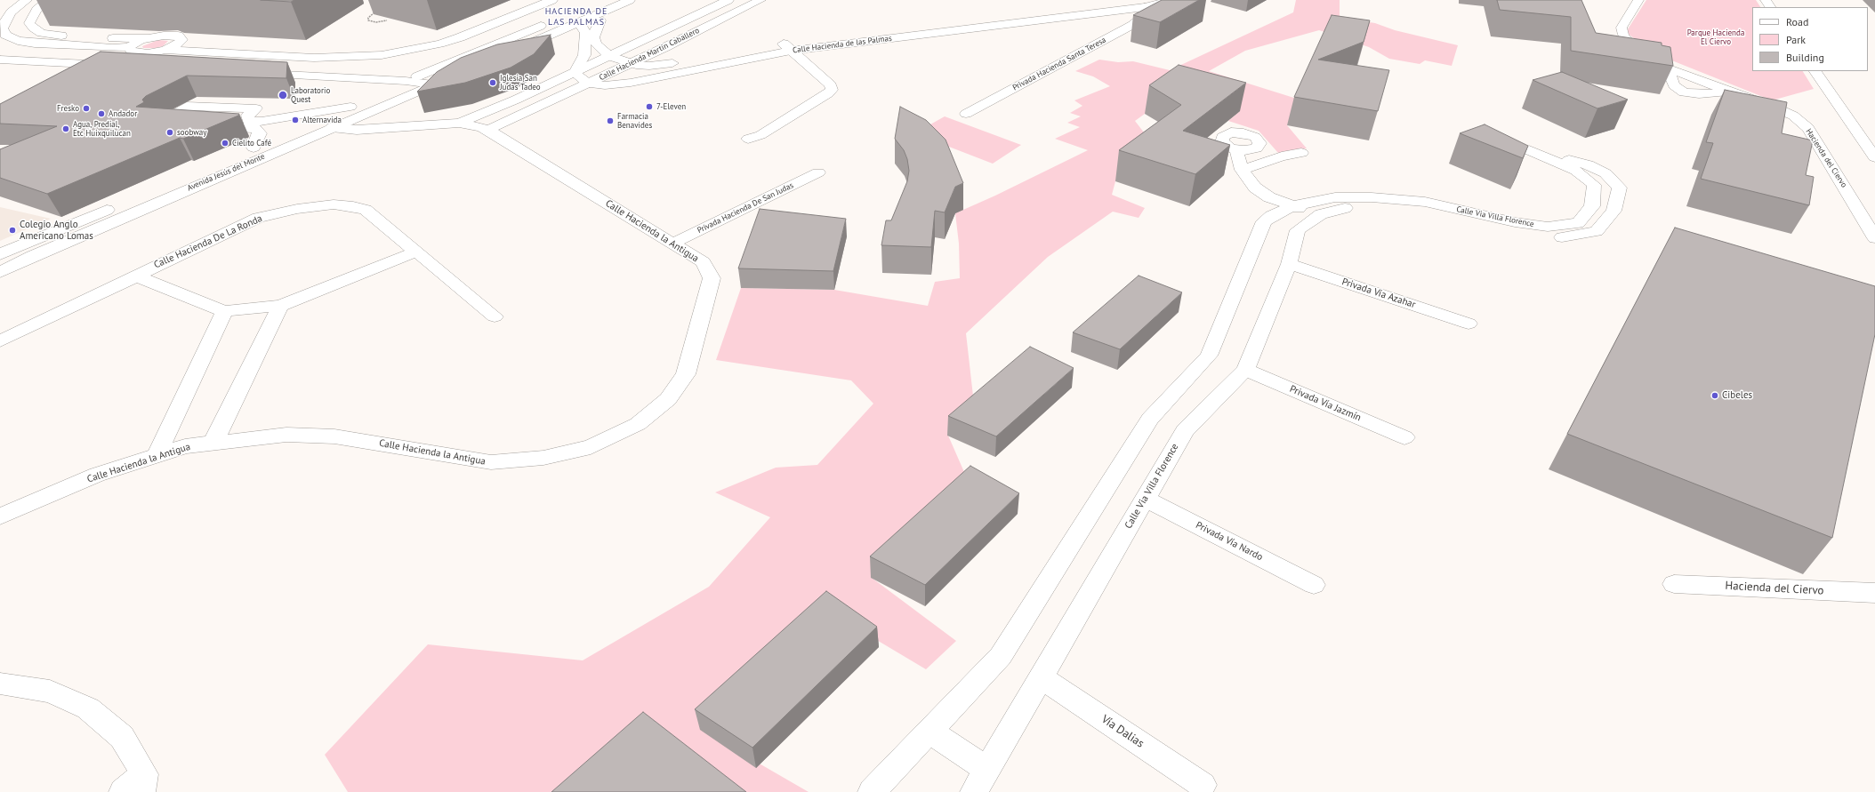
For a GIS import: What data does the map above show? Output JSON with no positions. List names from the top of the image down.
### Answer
{
  "streets": {
    "street": [
      "Calle Hacienda de las Palmas",
      "Calle Hacienda Martín Caballero",
      "Privada Hacienda Santa Teresa",
      "Hacienda del Ciervo",
      "Avenida Jesús del Monte",
      "Privada Hacienda De San Judas",
      "Calle Via Villa Florence",
      "Calle Hacienda la Antigua",
      "Calle Hacienda De La Ronda",
      "Privada Vía Azahar",
      "Privada Vía Jazmín",
      "Privada Vía Nardo",
      "Vía Dalias"
    ]
  },
  "crossings": [
    ["Calle Hacienda de las Palmas", "Calle Hacienda Martín Caballero"],
    ["Calle Hacienda de las Palmas", "Privada Hacienda Santa Teresa"],
    ["Calle Hacienda de las Palmas", "Avenida Jesús del Monte"],
    ["Calle Hacienda Martín Caballero", "Calle Hacienda la Antigua"],
    ["Privada Hacienda De San Judas", "Calle Hacienda la Antigua"],
    ["Calle Via Villa Florence", "Privada Vía Azahar"],
    ["Calle Via Villa Florence", "Privada Vía Jazmín"],
    ["Calle Via Villa Florence", "Privada Vía Nardo"],
    ["Calle Via Villa Florence", "Vía Dalias"]
  ],
  "districts": ["HACIENDA DE LAS PALMAS"],
  "parks": ["Parque Hacienda El Ciervo"],
  "places": [
    "Iglesia San Judas Tadeo",
    "Laboratorio Quest",
    "7-Eleven",
    "Fresko",
    "Andador",
    "Alternavida",
    "Farmacia Benavides",
    "Agua, Predial, Etc Huixquilucan",
    "soobway",
    "Cielito Café",
    "Colegio Anglo Americano Lomas",
    "Cibeles"
  ],
  "legend": ["Road", "Park", "Building"]
}
